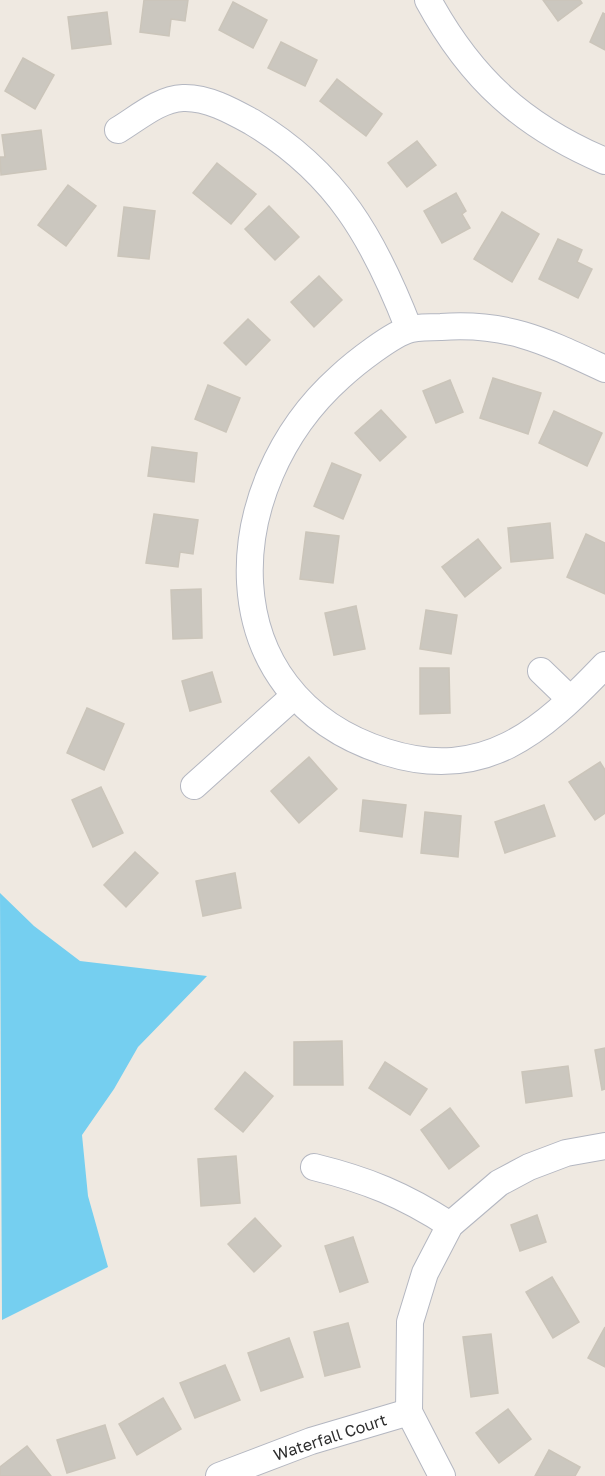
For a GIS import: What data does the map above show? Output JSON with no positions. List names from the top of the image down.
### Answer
{
  "streets": {
    "street": ["Waterfall Court"]
  }
}
